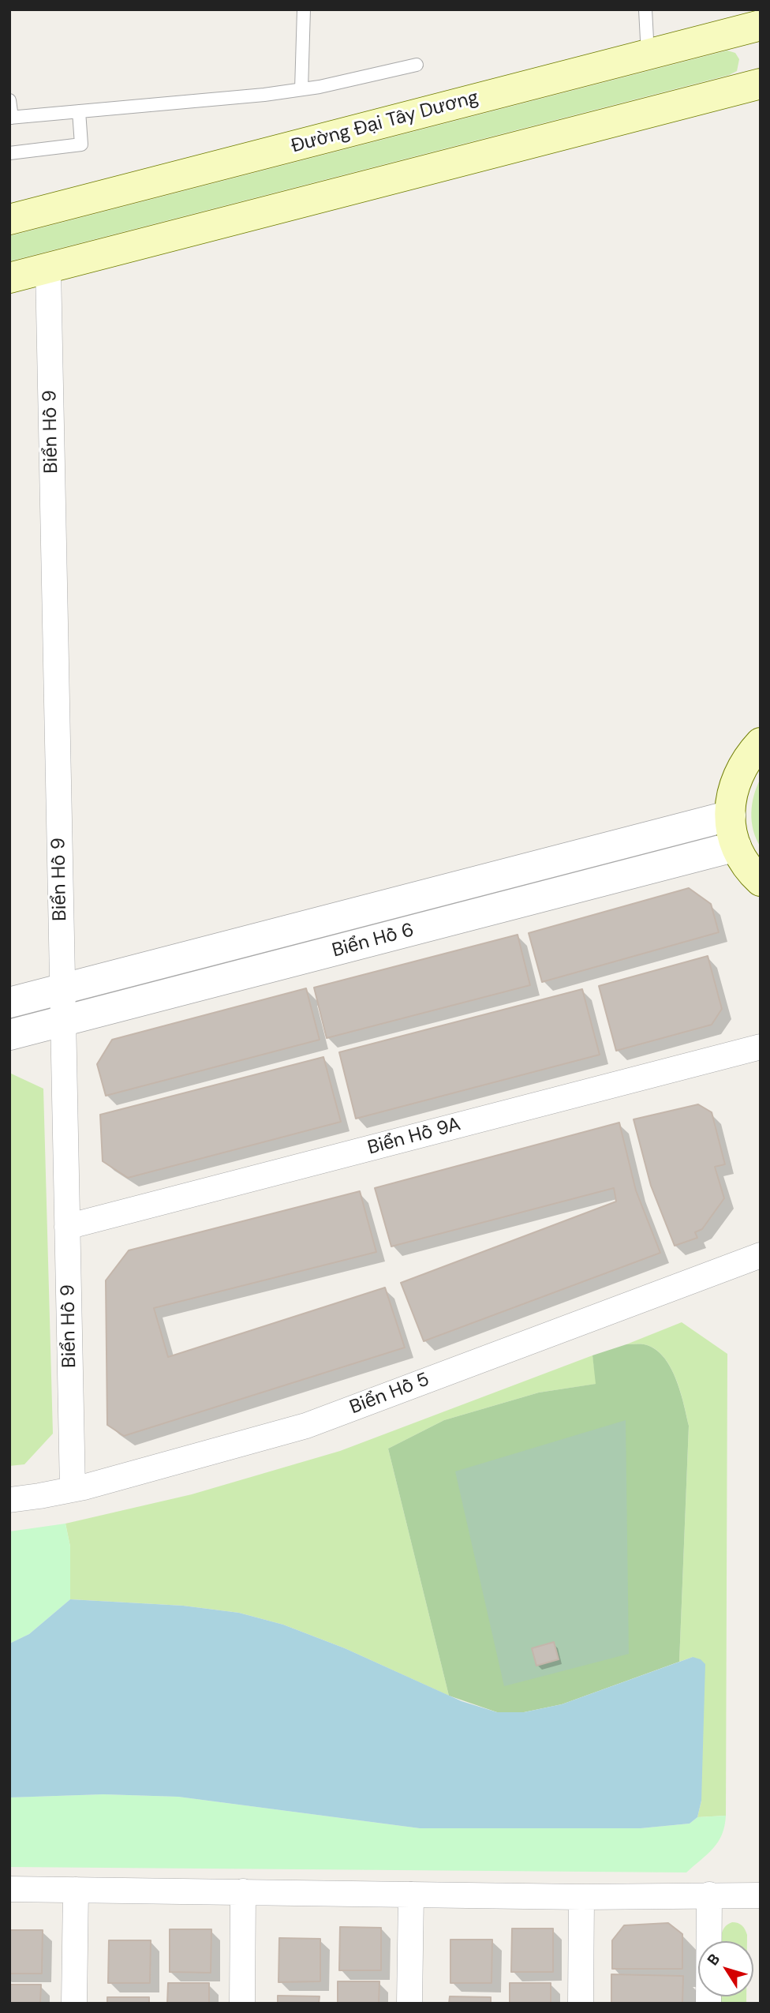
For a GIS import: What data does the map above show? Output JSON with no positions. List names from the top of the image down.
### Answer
{
  "streets": {
    "main road": ["Đường Đại Tây Dương"],
    "street": [
      "Biển Hồ 9",
      "Biển Hồ 6",
      "Biển Hồ 9A",
      "Biển Hồ 5"
    ]
  },
  "crossings": [
    ["Biển Hồ 9", "Biển Hồ 6"],
    ["Biển Hồ 9", "Biển Hồ 9A"],
    ["Biển Hồ 9", "Biển Hồ 5"]
  ],
  "north": "top left"
}
